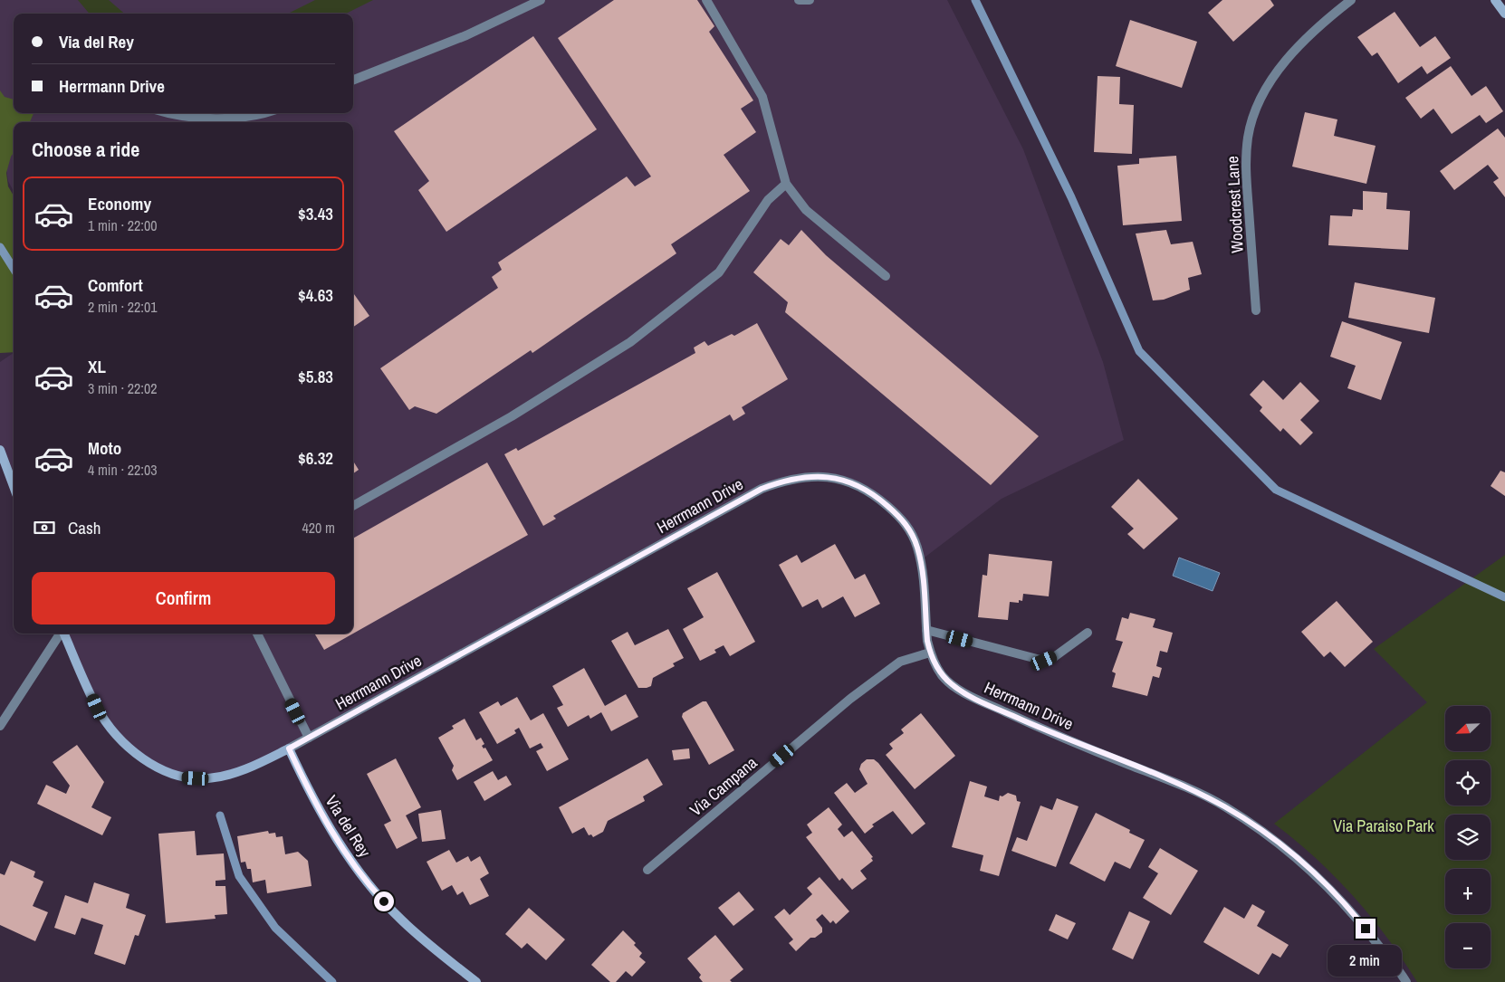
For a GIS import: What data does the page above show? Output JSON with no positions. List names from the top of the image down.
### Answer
{
  "streets": {
    "street": [
      "Woodcrest Lane",
      "Herrmann Drive",
      "Via Campana",
      "Via del Rey"
    ]
  },
  "crossings": [
    ["Herrmann Drive", "Via Campana"],
    ["Herrmann Drive", "Via del Rey"]
  ],
  "parks": ["Via Paraiso Park"],
  "north": "bottom left",
  "page": {
    "banner": ["Via del Rey", "Herrmann Drive"],
    "heading": "Choose a ride",
    "list": [
      {
        "name": "Economy",
        "note": "1 min · 22:00",
        "value": "$3.43"
      },
      {
        "name": "Comfort",
        "note": "2 min · 22:01",
        "value": "$4.63"
      },
      {
        "name": "XL",
        "note": "3 min · 22:02",
        "value": "$5.83"
      },
      {
        "name": "Moto",
        "note": "4 min · 22:03",
        "value": "$6.32"
      }
    ],
    "pay": ["Cash", "420 m"],
    "buttons": "Confirm",
    "map_buttons": ["+", "−"],
    "bubble": "2 min"
  }
}
